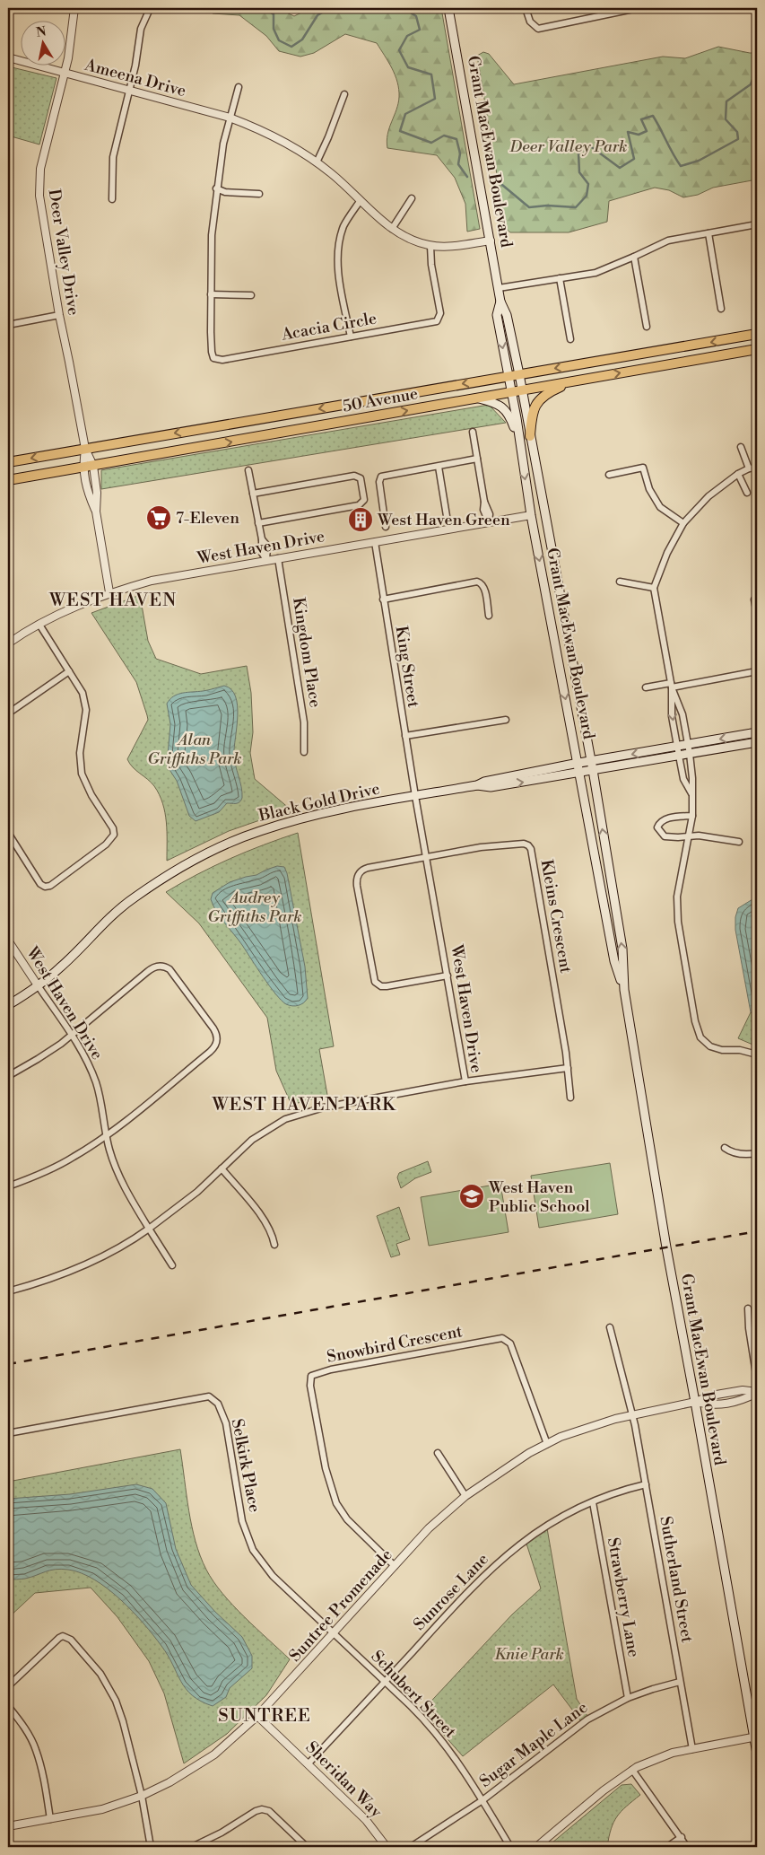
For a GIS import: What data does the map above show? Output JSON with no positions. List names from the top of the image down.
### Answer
{
  "streets": {
    "main road": ["Grant MacEwan Boulevard", "50 Avenue", "Black Gold Drive"],
    "street": [
      "Ameena Drive",
      "Deer Valley Drive",
      "Acacia Circle",
      "West Haven Drive",
      "Kingdom Place",
      "King Street",
      "Kleins Crescent",
      "Snowbird Crescent",
      "Selkirk Place",
      "Sutherland Street",
      "Sunrose Lane",
      "Strawberry Lane",
      "Suntree Promenade",
      "Schubert Street",
      "Sugar Maple Lane",
      "Sheridan Way"
    ]
  },
  "crossings": [
    ["Ameena Drive", "Grant MacEwan Boulevard"],
    ["Ameena Drive", "Deer Valley Drive"],
    ["Ameena Drive", "Acacia Circle"],
    ["Grant MacEwan Boulevard", "50 Avenue"],
    ["Grant MacEwan Boulevard", "West Haven Drive"],
    ["Grant MacEwan Boulevard", "Black Gold Drive"],
    ["Grant MacEwan Boulevard", "Suntree Promenade"],
    ["Deer Valley Drive", "50 Avenue"],
    ["West Haven Drive", "Kingdom Place"],
    ["West Haven Drive", "King Street"],
    ["West Haven Drive", "Black Gold Drive"],
    ["West Haven Drive", "Kleins Crescent"],
    ["King Street", "Black Gold Drive"],
    ["Snowbird Crescent", "Suntree Promenade"],
    ["Selkirk Place", "Suntree Promenade"],
    ["Selkirk Place", "Schubert Street"],
    ["Sutherland Street", "Sunrose Lane"],
    ["Sutherland Street", "Suntree Promenade"],
    ["Sutherland Street", "Sugar Maple Lane"],
    ["Sunrose Lane", "Strawberry Lane"],
    ["Sunrose Lane", "Schubert Street"],
    ["Sunrose Lane", "Sheridan Way"],
    ["Strawberry Lane", "Sugar Maple Lane"],
    ["Suntree Promenade", "Schubert Street"],
    ["Suntree Promenade", "Sheridan Way"],
    ["Schubert Street", "Sugar Maple Lane"]
  ],
  "districts": ["WEST HAVEN", "WEST HAVEN PARK", "SUNTREE"],
  "parks": [
    "Deer Valley Park",
    "Alan Griffiths Park",
    "Audrey Griffiths Park",
    "Knie Park"
  ],
  "places": {
    "supermarket": ["7-Eleven"],
    "building": ["West Haven Green"],
    "school or university": ["West Haven Public School"]
  },
  "north": "top"
}
